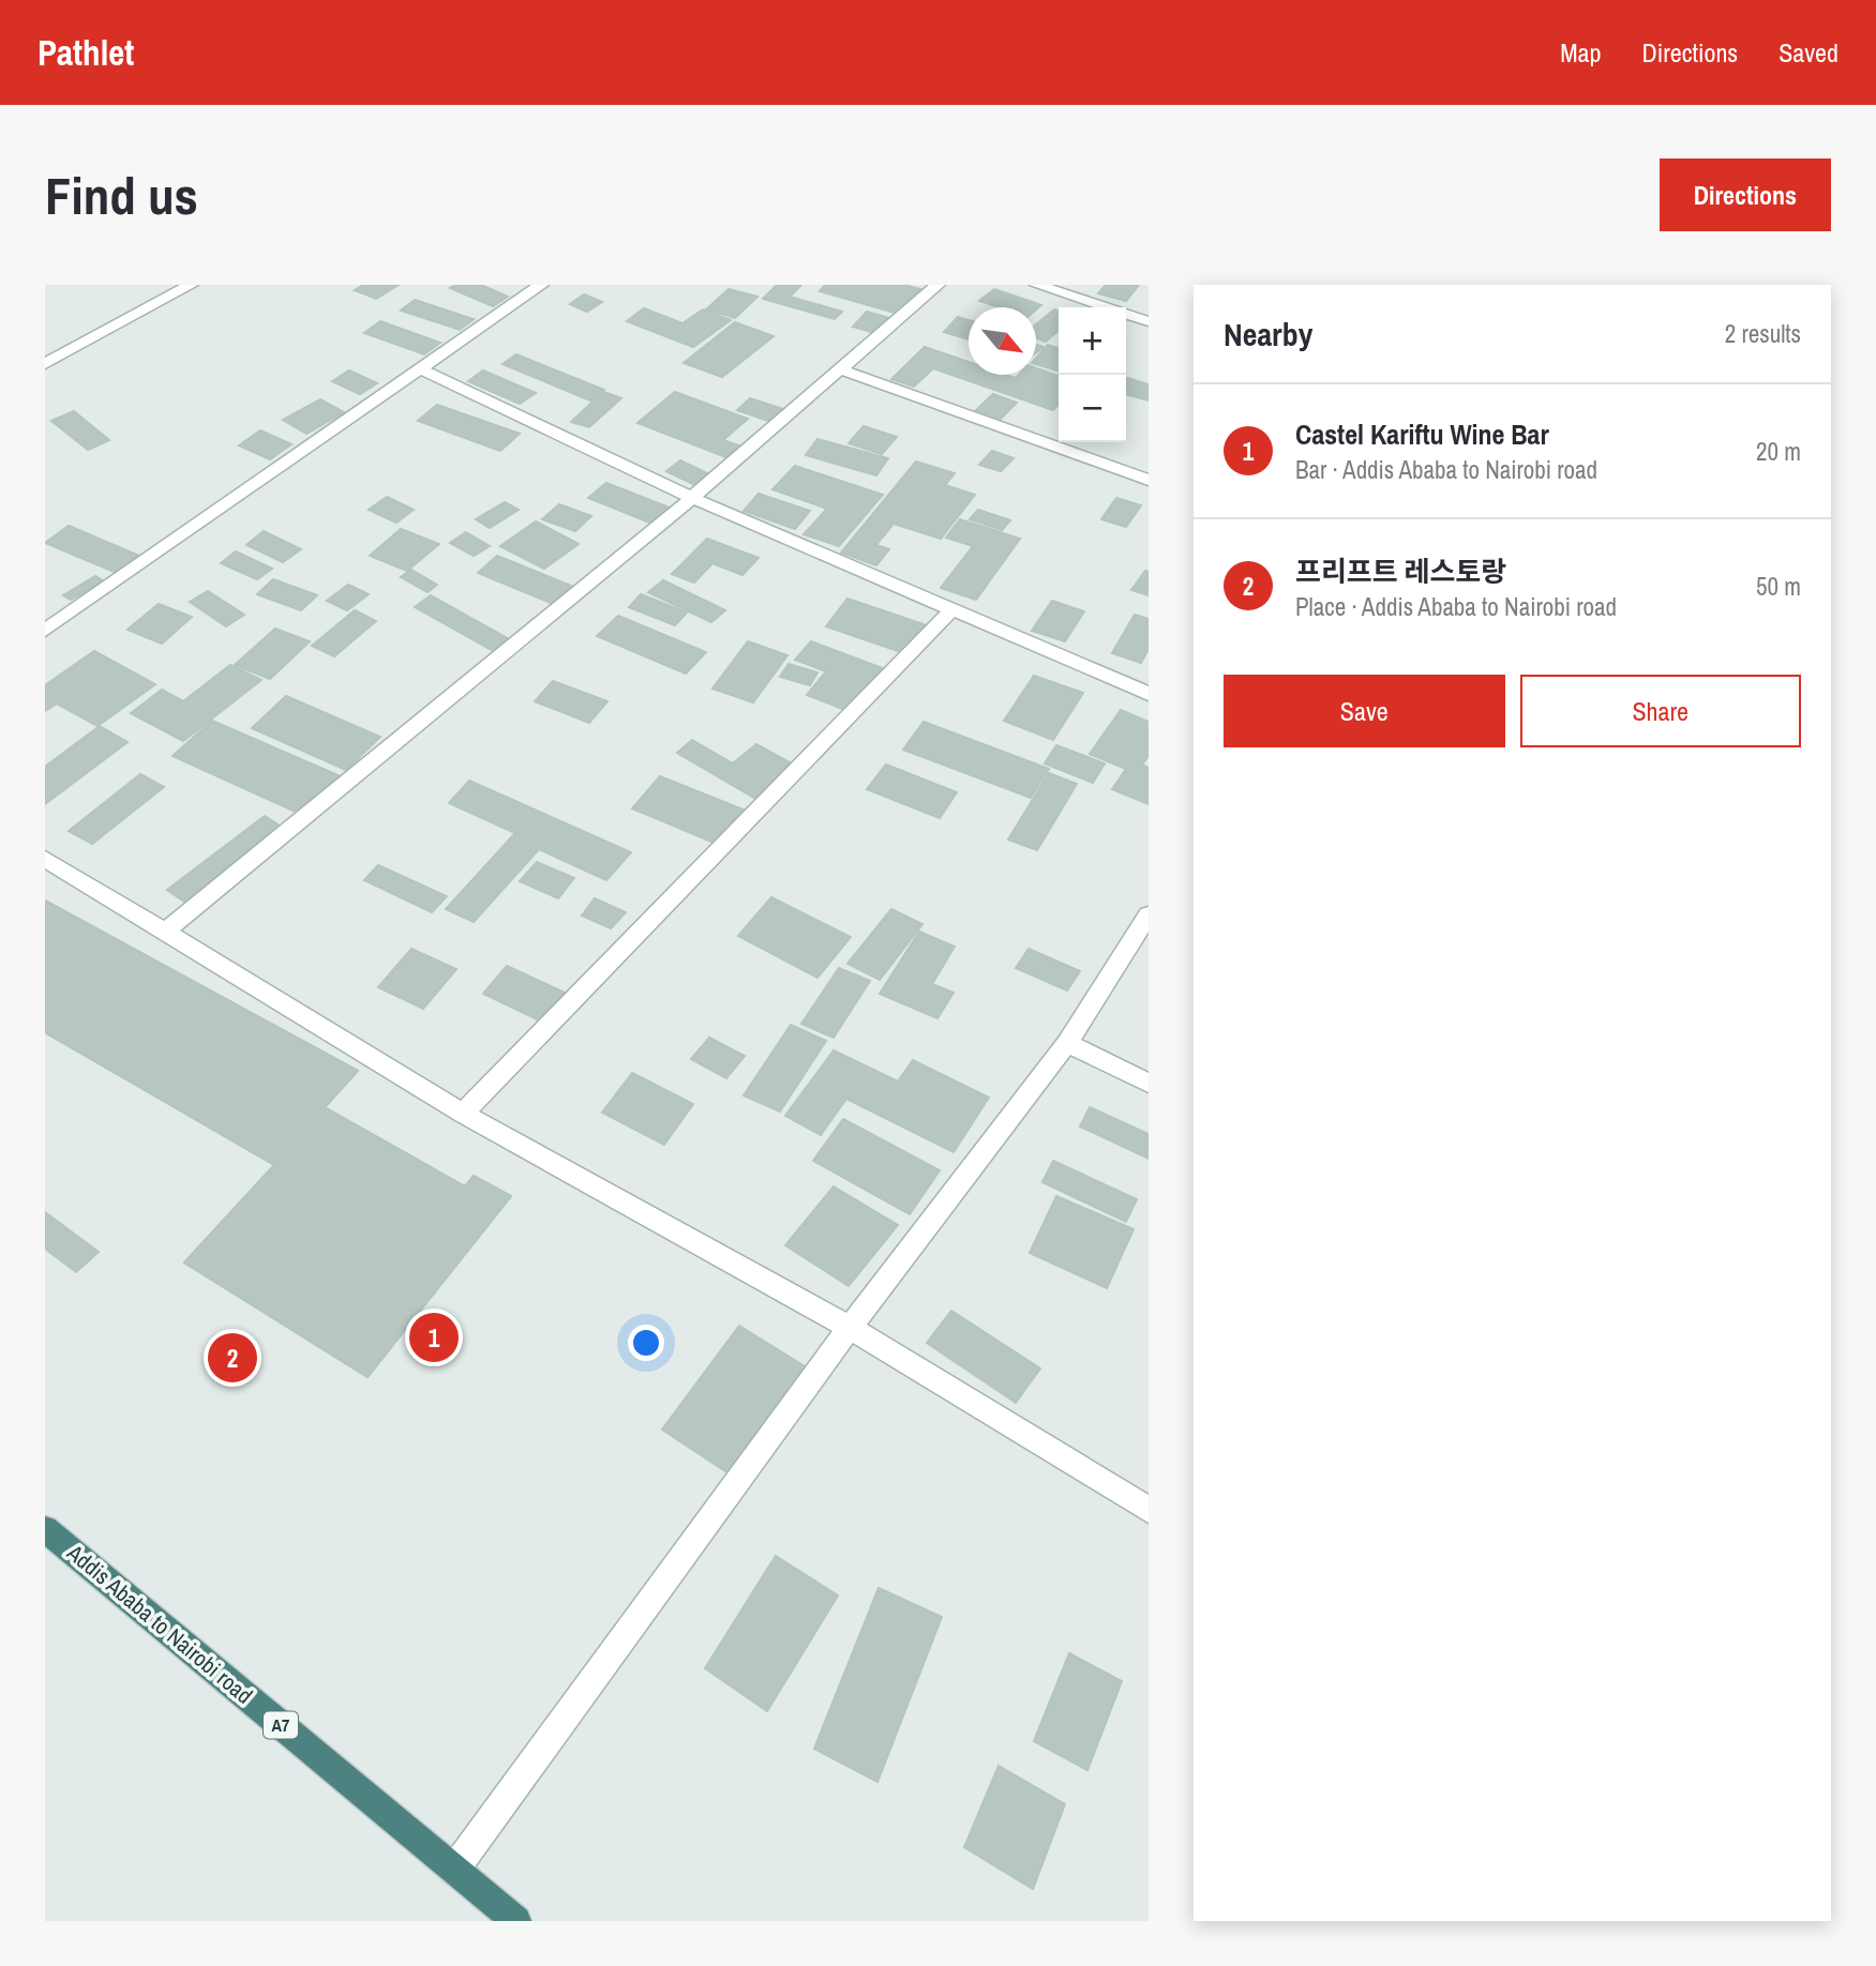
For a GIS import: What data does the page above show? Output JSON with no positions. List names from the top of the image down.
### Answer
{
  "streets": {
    "highway": ["Addis Ababa to Nairobi road", "A7"]
  },
  "north": "bottom right",
  "page": {
    "header": "Pathlet",
    "nav": ["Map", "Directions", "Saved"],
    "buttons": [
      "Directions",
      ["Save", "Share"]
    ],
    "title": "Find us",
    "heading": ["Nearby", "2 results"],
    "map_buttons": ["+", "−"],
    "list": [
      {
        "mark": "1",
        "name": "Castel Kariftu Wine Bar",
        "note": "Bar · Addis Ababa to Nairobi road",
        "value": "20 m"
      },
      {
        "mark": "2",
        "name": "프리프트 레스토랑",
        "note": "Place · Addis Ababa to Nairobi road",
        "value": "50 m"
      }
    ],
    "pins": ["1", "2"]
  }
}
